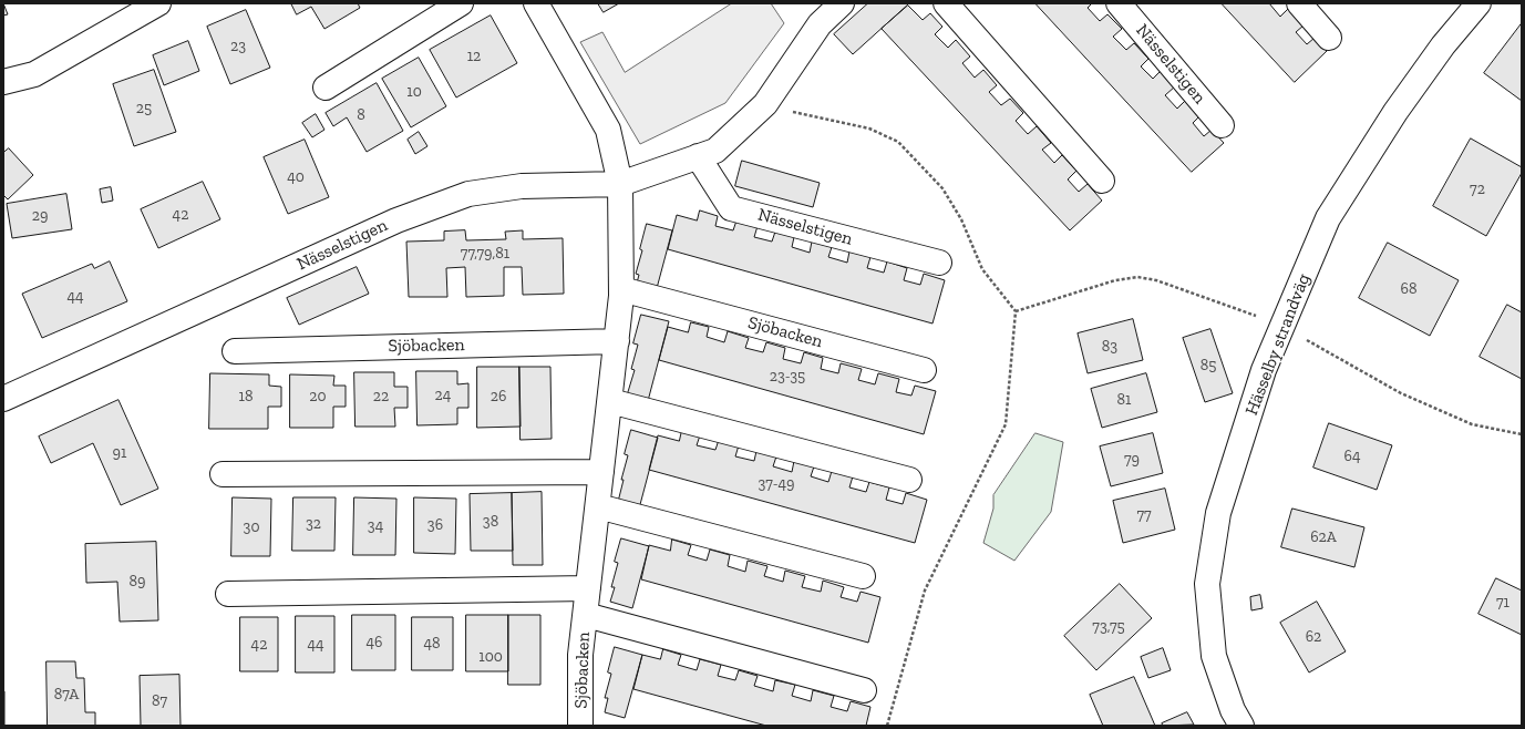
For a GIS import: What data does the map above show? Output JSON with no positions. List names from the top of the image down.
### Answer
{
  "streets": {
    "street": ["Nässelstigen", "Sjöbacken", "Hässelby strandväg"]
  },
  "crossings": [
    ["Nässelstigen", "Sjöbacken"]
  ],
  "house_numbers": [
    "23",
    "12",
    "10",
    "25",
    "8",
    "40",
    "72",
    "42",
    "29",
    "77,79,81",
    "68",
    "44",
    "83",
    "85",
    "23-35",
    "24",
    "18",
    "20",
    "22",
    "26",
    "81",
    "91",
    "64",
    "79",
    "37-49",
    "77",
    "38",
    "32",
    "36",
    "34",
    "30",
    "62A",
    "89",
    "71",
    "73,75",
    "62",
    "46",
    "48",
    "42",
    "44",
    "100",
    "87A",
    "87"
  ]
}
